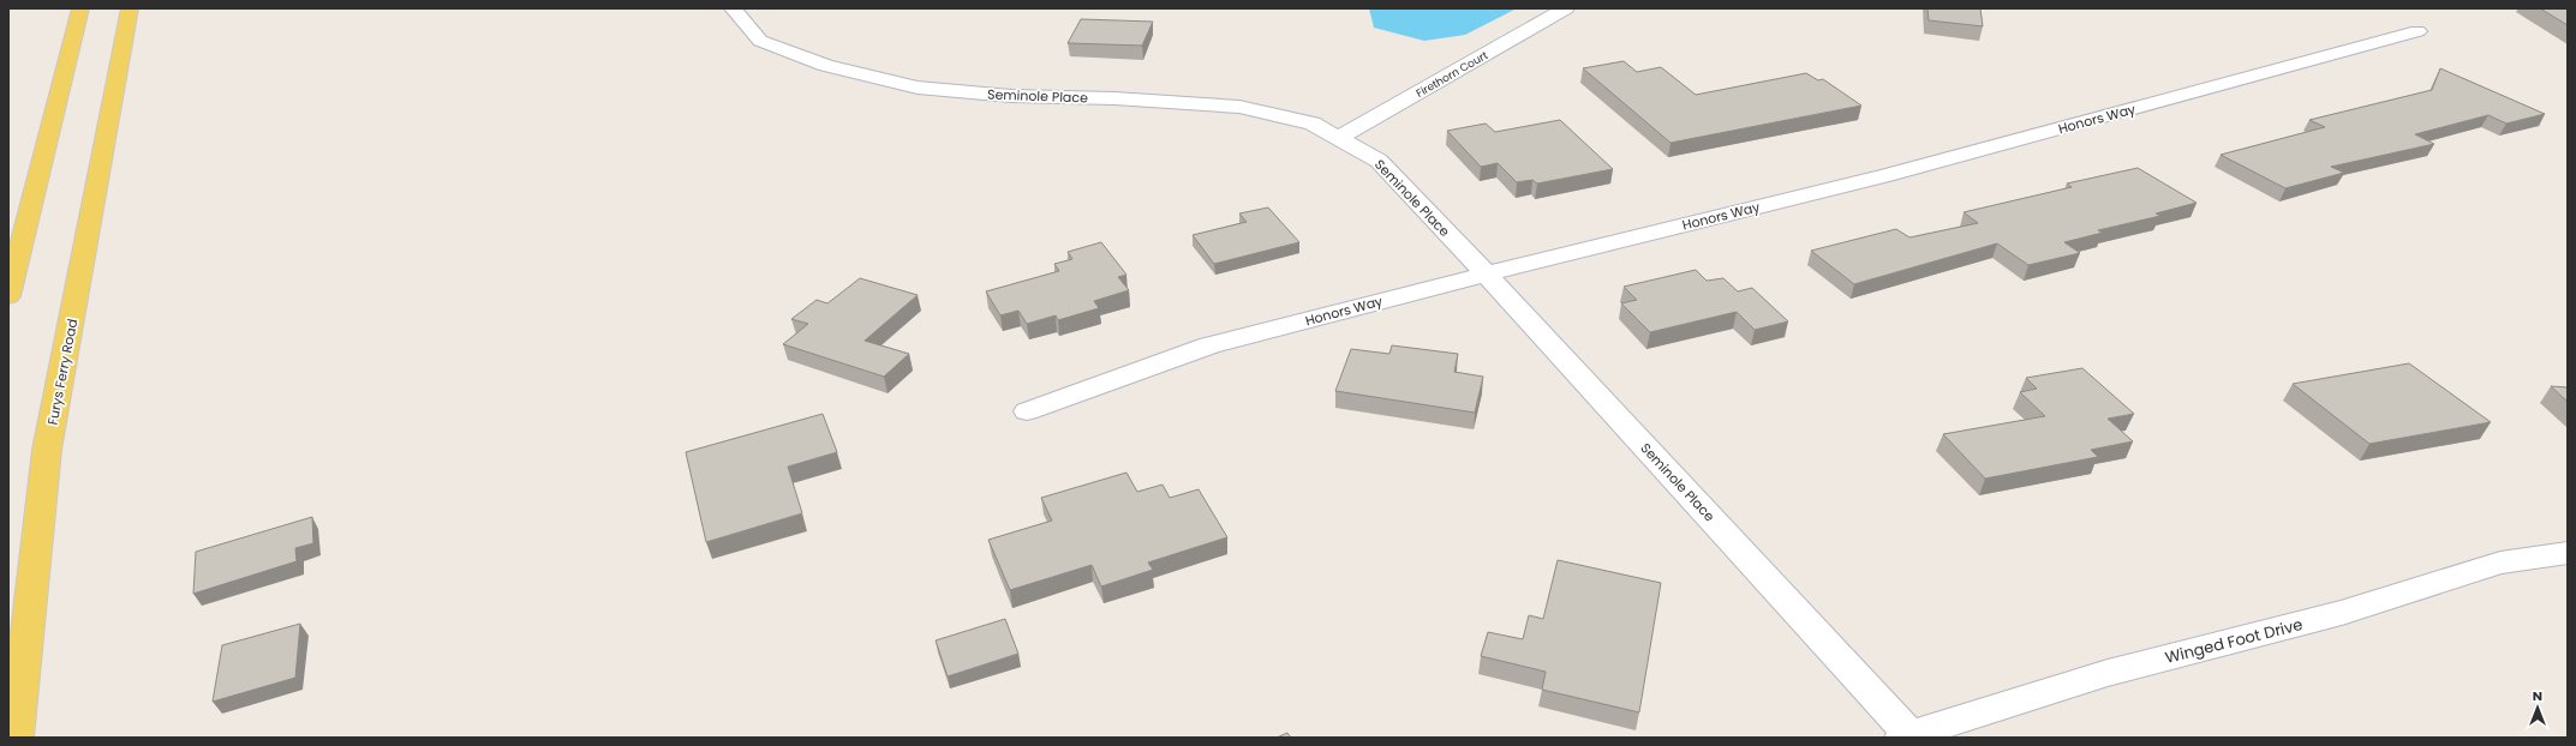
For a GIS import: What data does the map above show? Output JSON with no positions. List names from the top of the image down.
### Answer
{
  "streets": {
    "main road": ["Furys Ferry Road"],
    "street": [
      "Firethorn Court",
      "Seminole Place",
      "Honors Way",
      "Winged Foot Drive"
    ]
  },
  "crossings": [
    ["Firethorn Court", "Seminole Place"],
    ["Seminole Place", "Honors Way"],
    ["Seminole Place", "Winged Foot Drive"]
  ],
  "north": "top"
}
